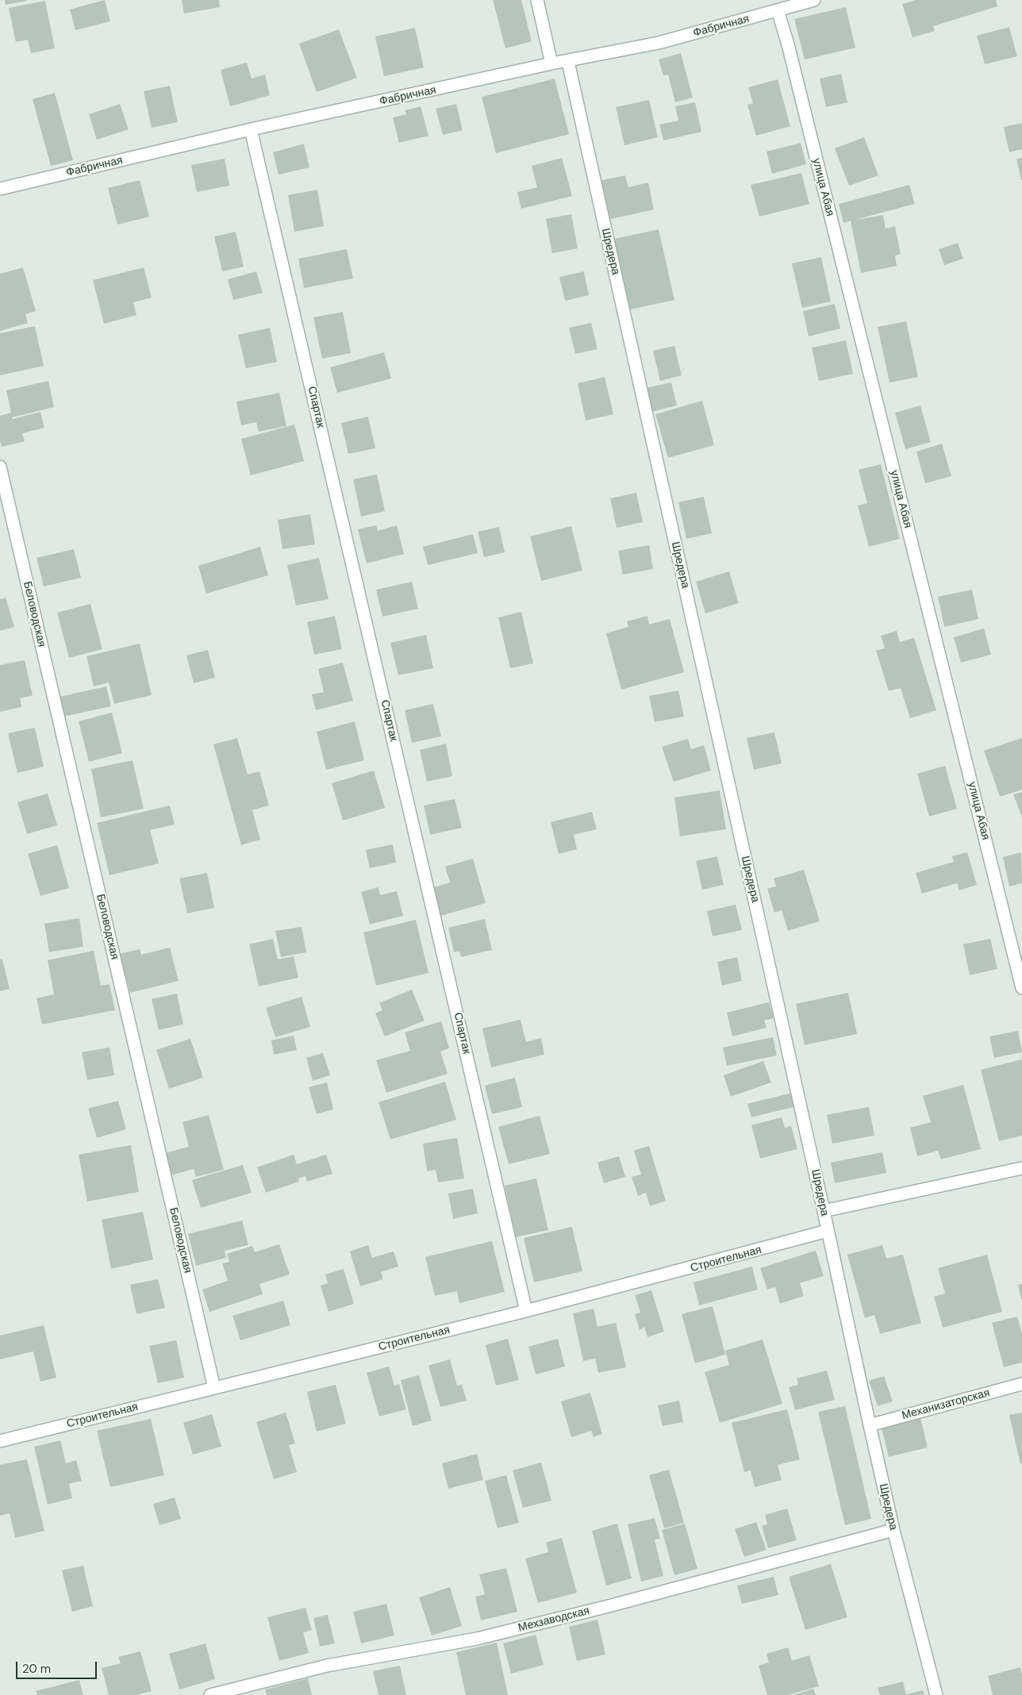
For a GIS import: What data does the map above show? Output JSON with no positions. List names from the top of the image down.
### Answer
{
  "streets": {
    "street": [
      "Фабричная",
      "улица Абая",
      "Шредера",
      "Спартак",
      "Беловодская",
      "Строительная",
      "Механизаторская",
      "Мехзаводская"
    ]
  },
  "crossings": [
    ["Фабричная", "улица Абая"],
    ["Фабричная", "Шредера"],
    ["Фабричная", "Спартак"],
    ["Шредера", "Строительная"],
    ["Шредера", "Механизаторская"],
    ["Шредера", "Мехзаводская"],
    ["Спартак", "Строительная"],
    ["Беловодская", "Строительная"]
  ],
  "scale_bar": "20 m"
}
